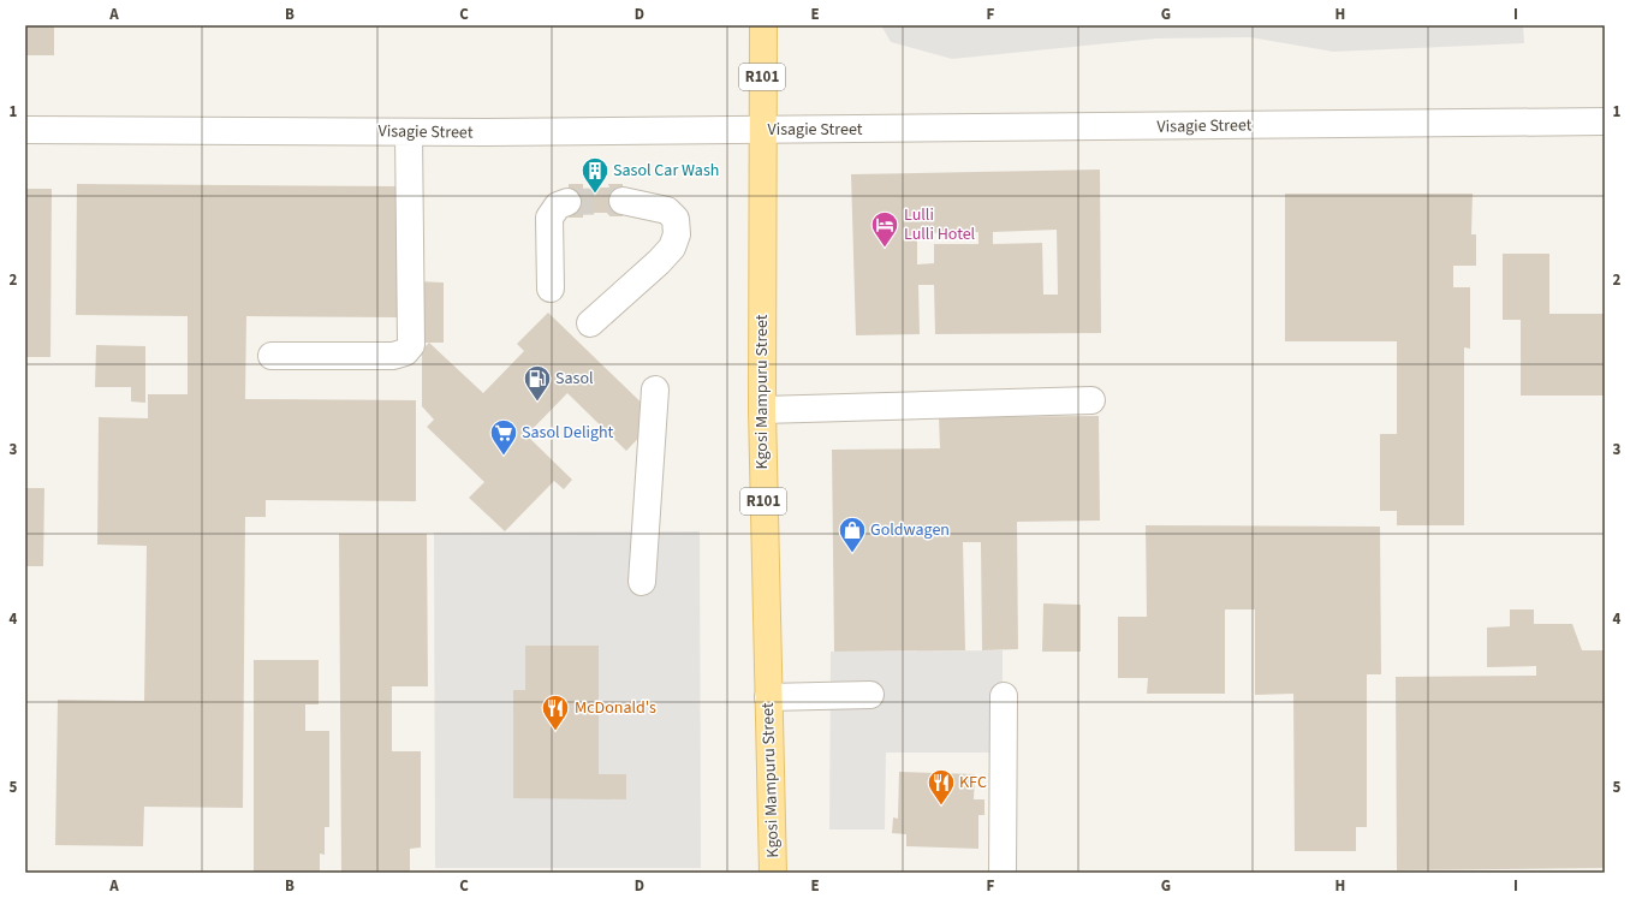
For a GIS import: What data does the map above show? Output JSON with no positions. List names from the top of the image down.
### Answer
{
  "streets": {
    "main road": ["R101", "Kgosi Mampuru Street"],
    "street": ["Visagie Street"]
  },
  "crossings": [
    ["Visagie Street", "Kgosi Mampuru Street"]
  ],
  "places": {
    "building": ["Sasol Car Wash"],
    "hotel": ["Lulli Lulli Hotel"],
    "fuel station": ["Sasol"],
    "supermarket": ["Sasol Delight"],
    "shop": ["Goldwagen"],
    "restaurant": ["McDonald's", "KFC"]
  },
  "grid": {
    "columns": [
      "A",
      "B",
      "C",
      "D",
      "E",
      "F",
      "G",
      "H",
      "I"
    ],
    "rows": [
      "1",
      "2",
      "3",
      "4",
      "5"
    ]
  }
}
